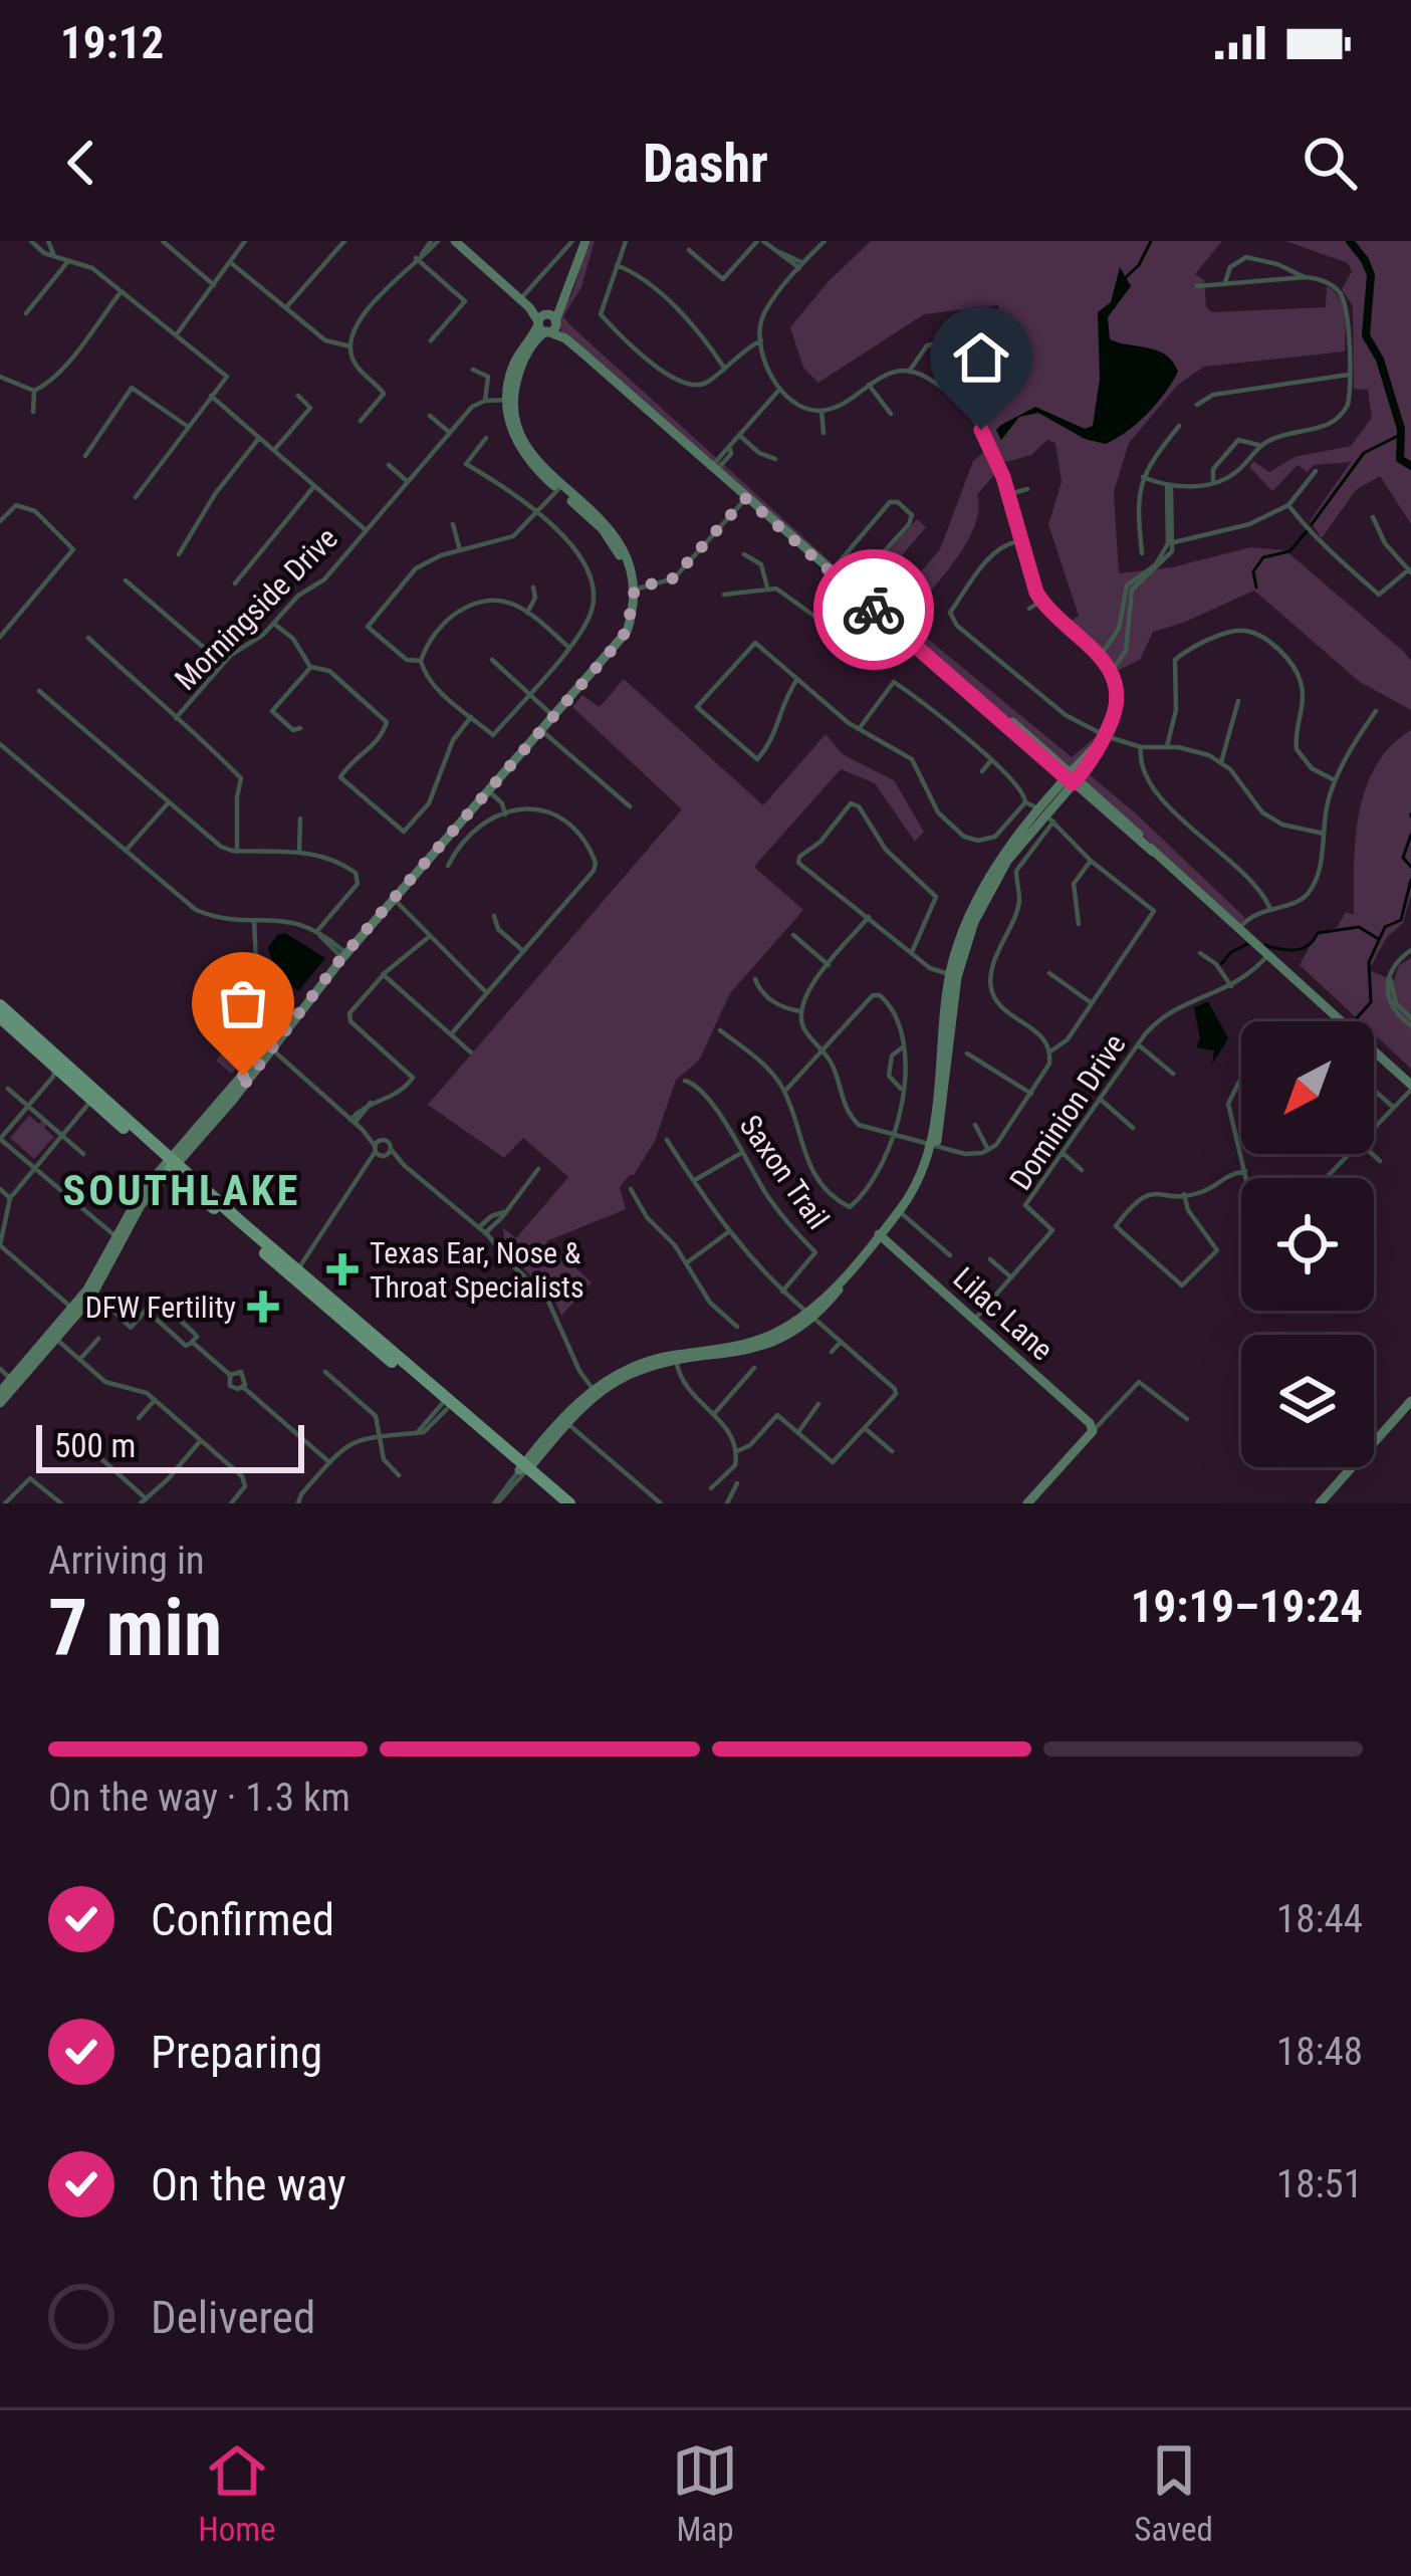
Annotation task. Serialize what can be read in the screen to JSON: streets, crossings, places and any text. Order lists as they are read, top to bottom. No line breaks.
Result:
{"streets":{"main road":["Lilac Lane"],"street":["Morningside Drive","Dominion Drive","Saxon Trail"]},"crossings":[["Dominion Drive","Lilac Lane"]],"districts":["SOUTHLAKE"],"places":{"health":["Texas Ear, Nose & Throat Specialists","DFW Fertility"]},"scale_bar":"500 m","north":"bottom left","page":{"status":"19:12","header":"Dashr","scale":"500 m","heading":["7 min","Arriving in","19:19–19:24"],"bar":"On the way · 1.3 km","list":[["Confirmed","18:44"],["Preparing","18:48"],["On the way","18:51"],"Delivered"],"tabs":["Home","Map","Saved"]}}
